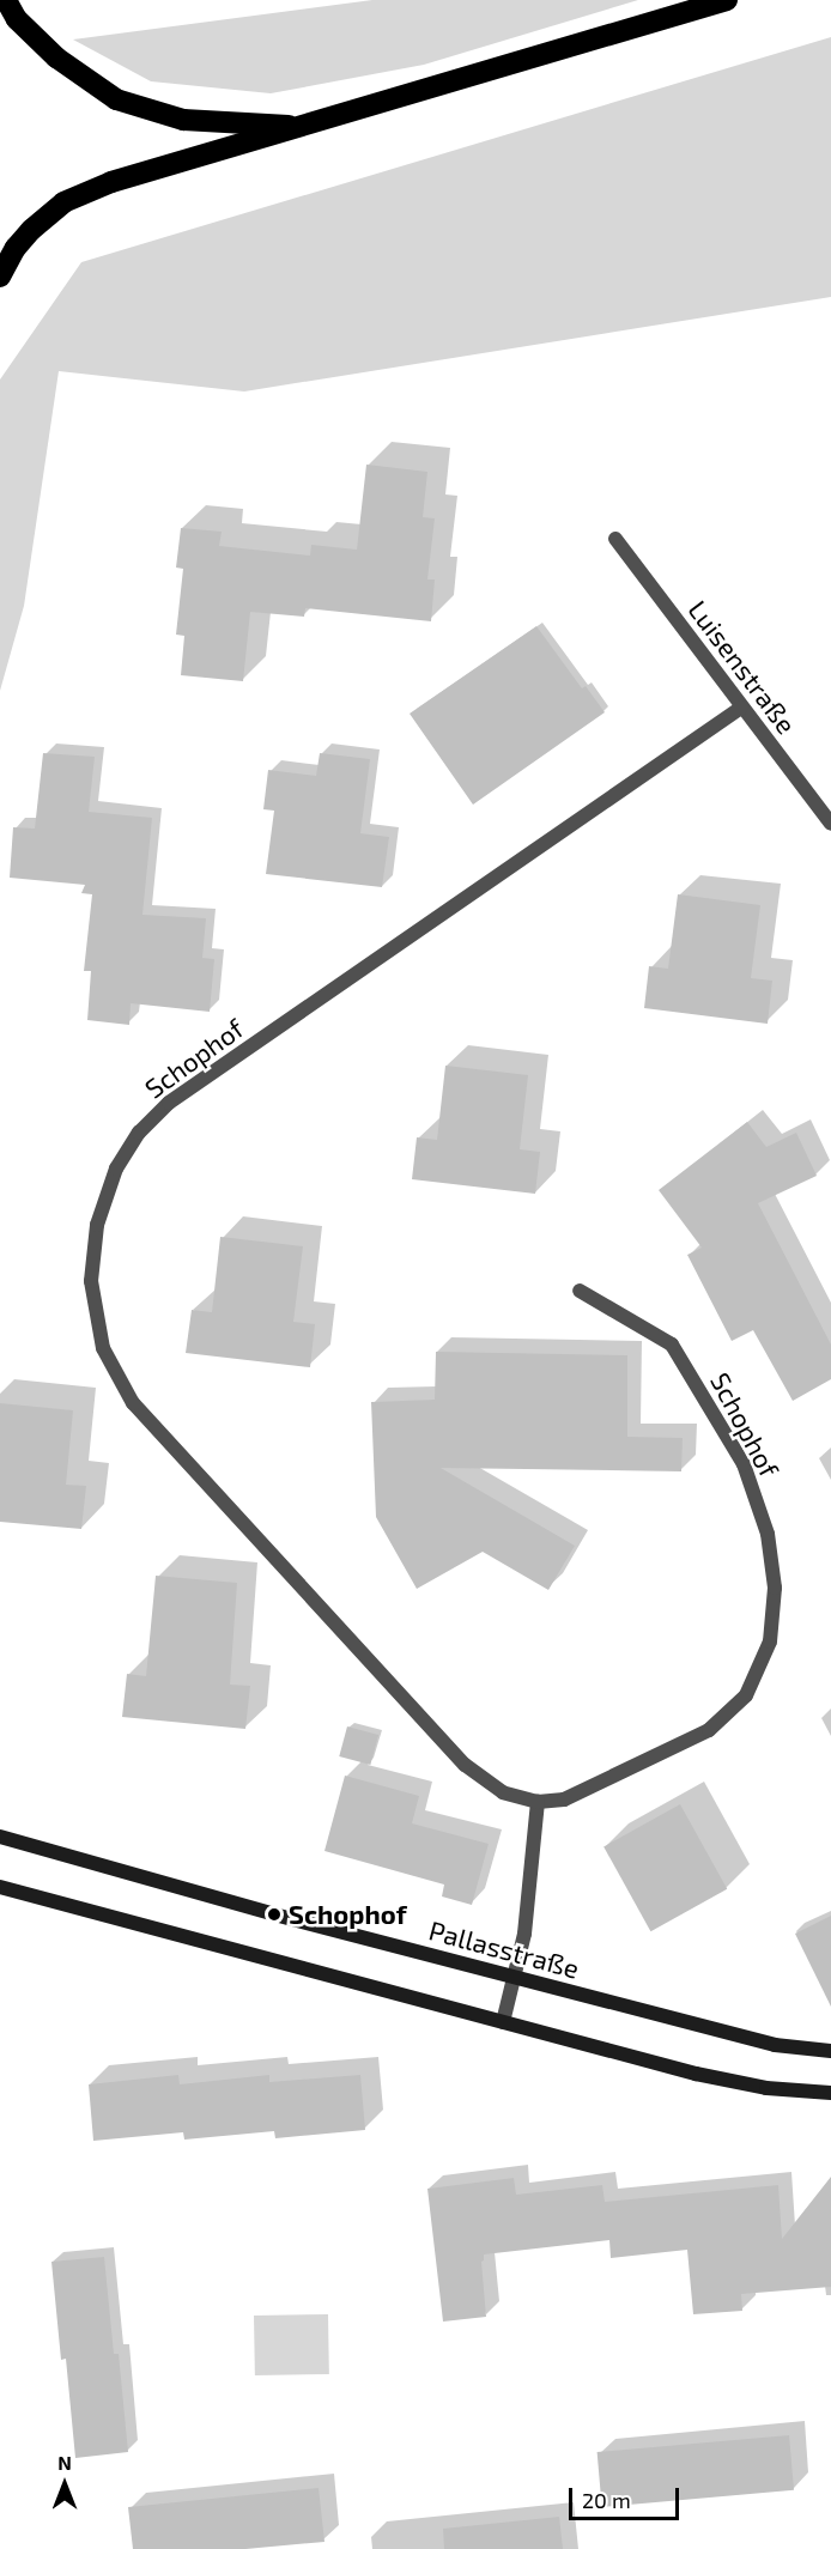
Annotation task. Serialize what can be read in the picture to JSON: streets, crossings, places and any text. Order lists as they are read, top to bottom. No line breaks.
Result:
{"streets":{"main road":["Pallasstraße"],"street":["Luisenstraße","Schophof"]},"crossings":[["Luisenstraße","Schophof"]],"places":["Schophof"],"scale_bar":"20 m","north":"top"}
